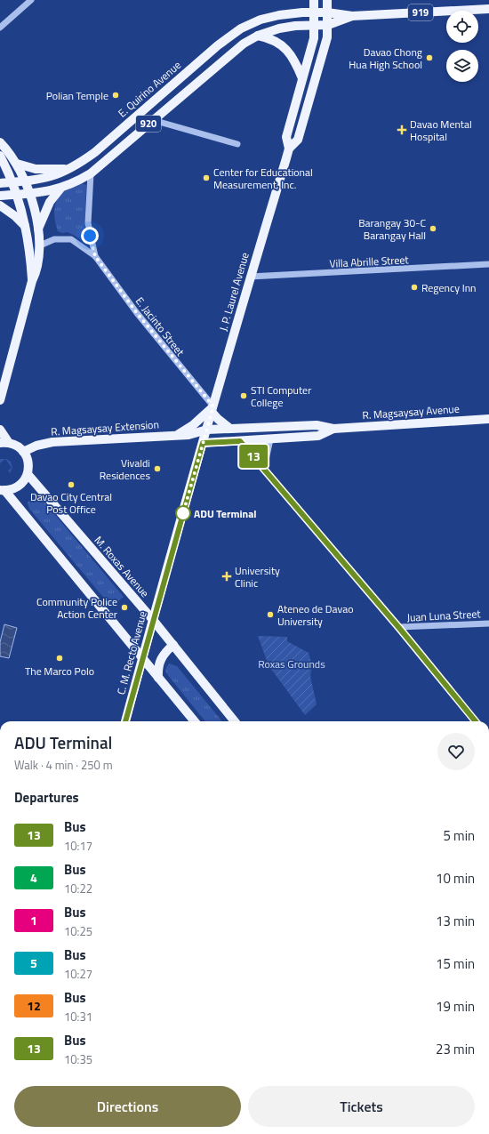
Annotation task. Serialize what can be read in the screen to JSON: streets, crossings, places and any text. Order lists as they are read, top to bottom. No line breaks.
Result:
{"streets":{"main road":["919","E. Quirino Avenue","920","J. P. Laurel Avenue","R. Magsaysay Avenue","R. Magsaysay Extension","M. Roxas Avenue","C. M. Recto Avenue"],"street":["Villa Abrille Street","E. Jacinto Street","Juan Luna Street"]},"crossings":[["919","E. Quirino Avenue"],["919","920"],["919","J. P. Laurel Avenue"],["E. Quirino Avenue","J. P. Laurel Avenue"],["920","J. P. Laurel Avenue"],["920","E. Jacinto Street"],["Villa Abrille Street","J. P. Laurel Avenue"],["J. P. Laurel Avenue","E. Jacinto Street"],["J. P. Laurel Avenue","R. Magsaysay Avenue"],["J. P. Laurel Avenue","R. Magsaysay Extension"],["J. P. Laurel Avenue","C. M. Recto Avenue"],["R. Magsaysay Avenue","R. Magsaysay Extension"],["R. Magsaysay Avenue","C. M. Recto Avenue"],["M. Roxas Avenue","C. M. Recto Avenue"]],"parks":["Roxas Grounds"],"places":{"other":["Davao Chong Hua High School","Polian Temple","Center for Educational Measurement, Inc.","Barangay 30-C Barangay Hall","Regency Inn","STI Computer College","Vivaldi Residences","Davao City Central Post Office","ADU Terminal","Community Police Action Center","Ateneo de Davao University","The Marco Polo"],"health":["Davao Mental Hospital","University Clinic"]},"lines":["bus line 13"],"page":{"on_map":"13","heading":[["ADU Terminal","Walk · 4 min · 250 m"],"Departures"],"list":[{"mark":"13","name":"Bus","note":"10:17","value":"5 min"},{"mark":"4","name":"Bus","note":"10:22","value":"10 min"},{"mark":"1","name":"Bus","note":"10:25","value":"13 min"},{"mark":"5","name":"Bus","note":"10:27","value":"15 min"},{"mark":"12","name":"Bus","note":"10:31","value":"19 min"},{"mark":"13","name":"Bus","note":"10:35","value":"23 min"}],"buttons":["Directions","Tickets"]}}
